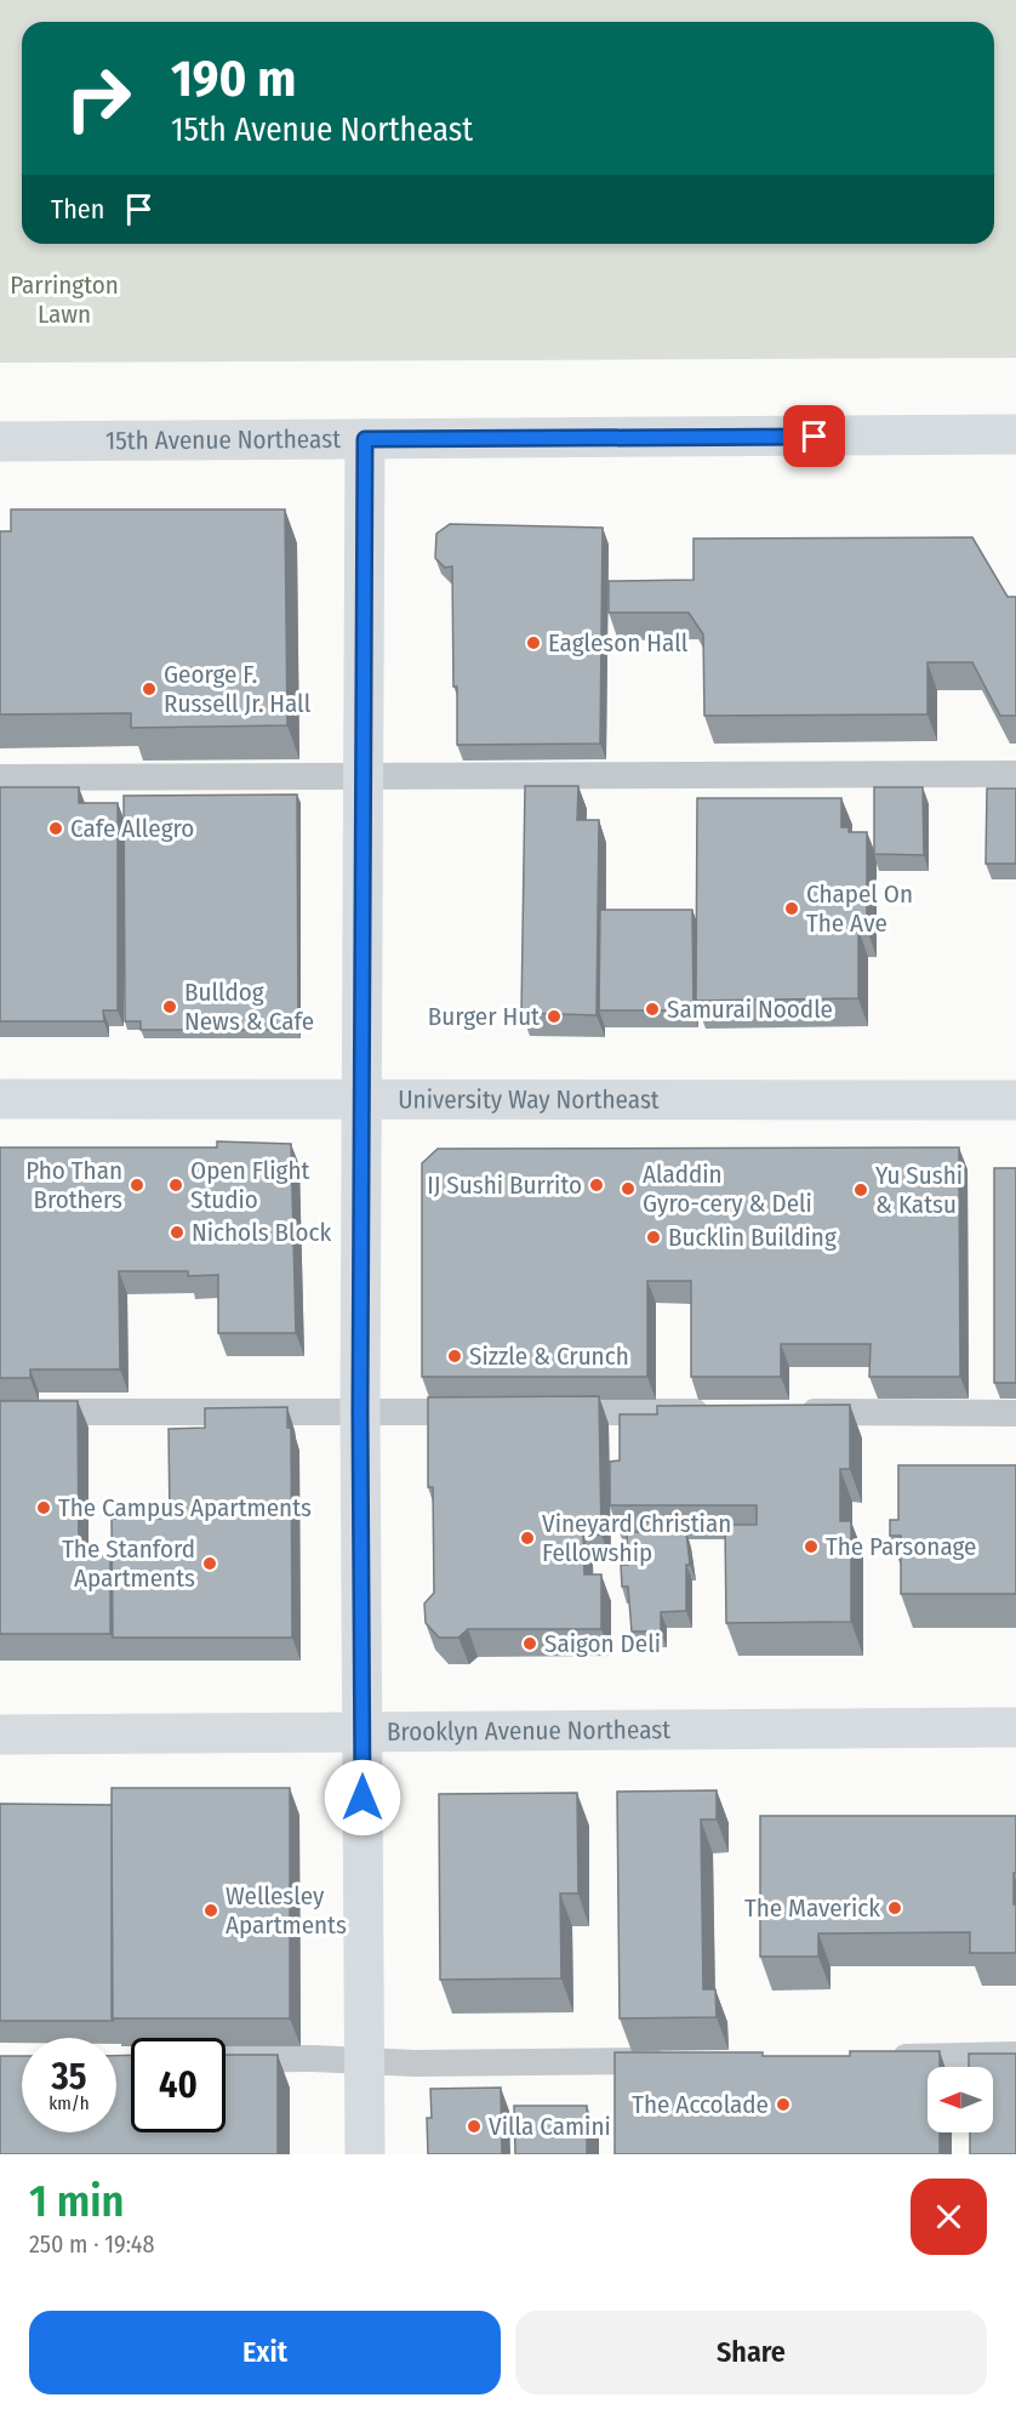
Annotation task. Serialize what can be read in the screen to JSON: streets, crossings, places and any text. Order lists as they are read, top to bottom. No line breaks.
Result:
{"streets":{"street":["15th Avenue Northeast","University Way Northeast","Brooklyn Avenue Northeast"]},"parks":["Parrington Lawn"],"places":["Eagleson Hall","George F. Russell Jr. Hall","Cafe Allegro","Chapel On The Ave","Bulldog News & Cafe","Samurai Noodle","Burger Hut","Pho Than Brothers","Open Flight Studio","IJ Sushi Burrito","Aladdin Gyro-cery & Deli","Yu Sushi & Katsu","Nichols Block","Bucklin Building","Sizzle & Crunch","The Campus Apartments","Vineyard Christian Fellowship","The Parsonage","The Stanford Apartments","Saigon Deli","The Maverick","Wellesley Apartments","The Accolade","Villa Camini"],"north":"left","page":{"turn":["190 m","15th Avenue Northeast"],"then":"Then","speed":"35 km/h","limit":"40","heading":["1 min","250 m · 19:48"],"buttons":["Exit","Share"]}}
